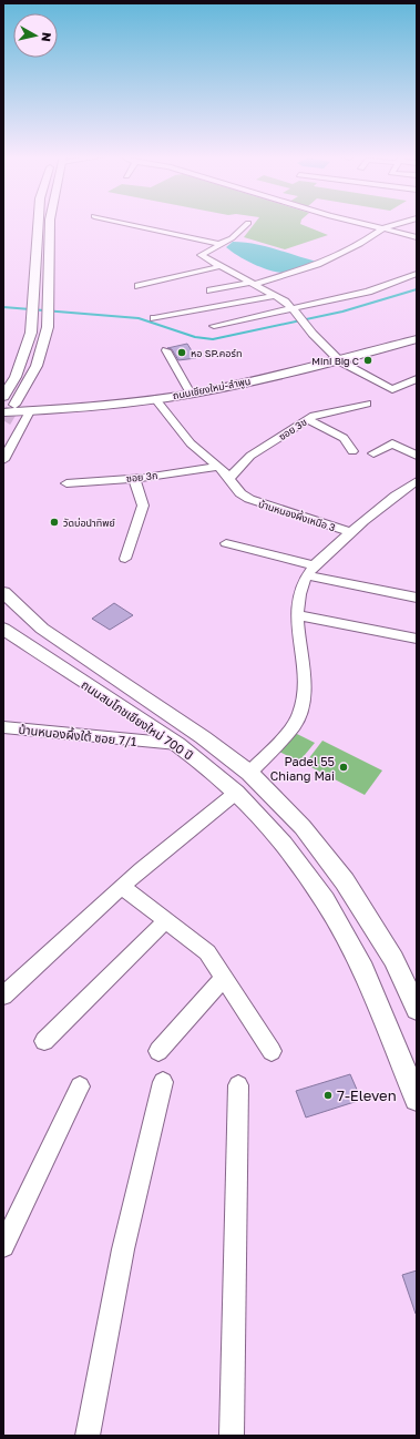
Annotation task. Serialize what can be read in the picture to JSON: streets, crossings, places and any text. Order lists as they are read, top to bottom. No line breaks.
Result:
{"streets":{"main road":["ถนนเชียงใหม่-ลำพูน","ถนนสมโภชเชียงใหม่ 700 ปี"],"street":["ซอย 3ข","ซอย 3ก","บ้านหนองผึ้งเหนือ 3","บ้านหนองผึ้งใต้ ซอย 7/1"]},"crossings":[["ถนนเชียงใหม่-ลำพูน","บ้านหนองผึ้งเหนือ 3"],["ซอย 3ข","บ้านหนองผึ้งเหนือ 3"],["ซอย 3ก","บ้านหนองผึ้งเหนือ 3"],["ถนนสมโภชเชียงใหม่ 700 ปี","บ้านหนองผึ้งใต้ ซอย 7/1"]],"places":["หอ SP.คอร์ท","Mini Big C","วัดบ่อนำทิพย์","Padel 55 Chiang Mai","7-Eleven"],"north":"right"}
